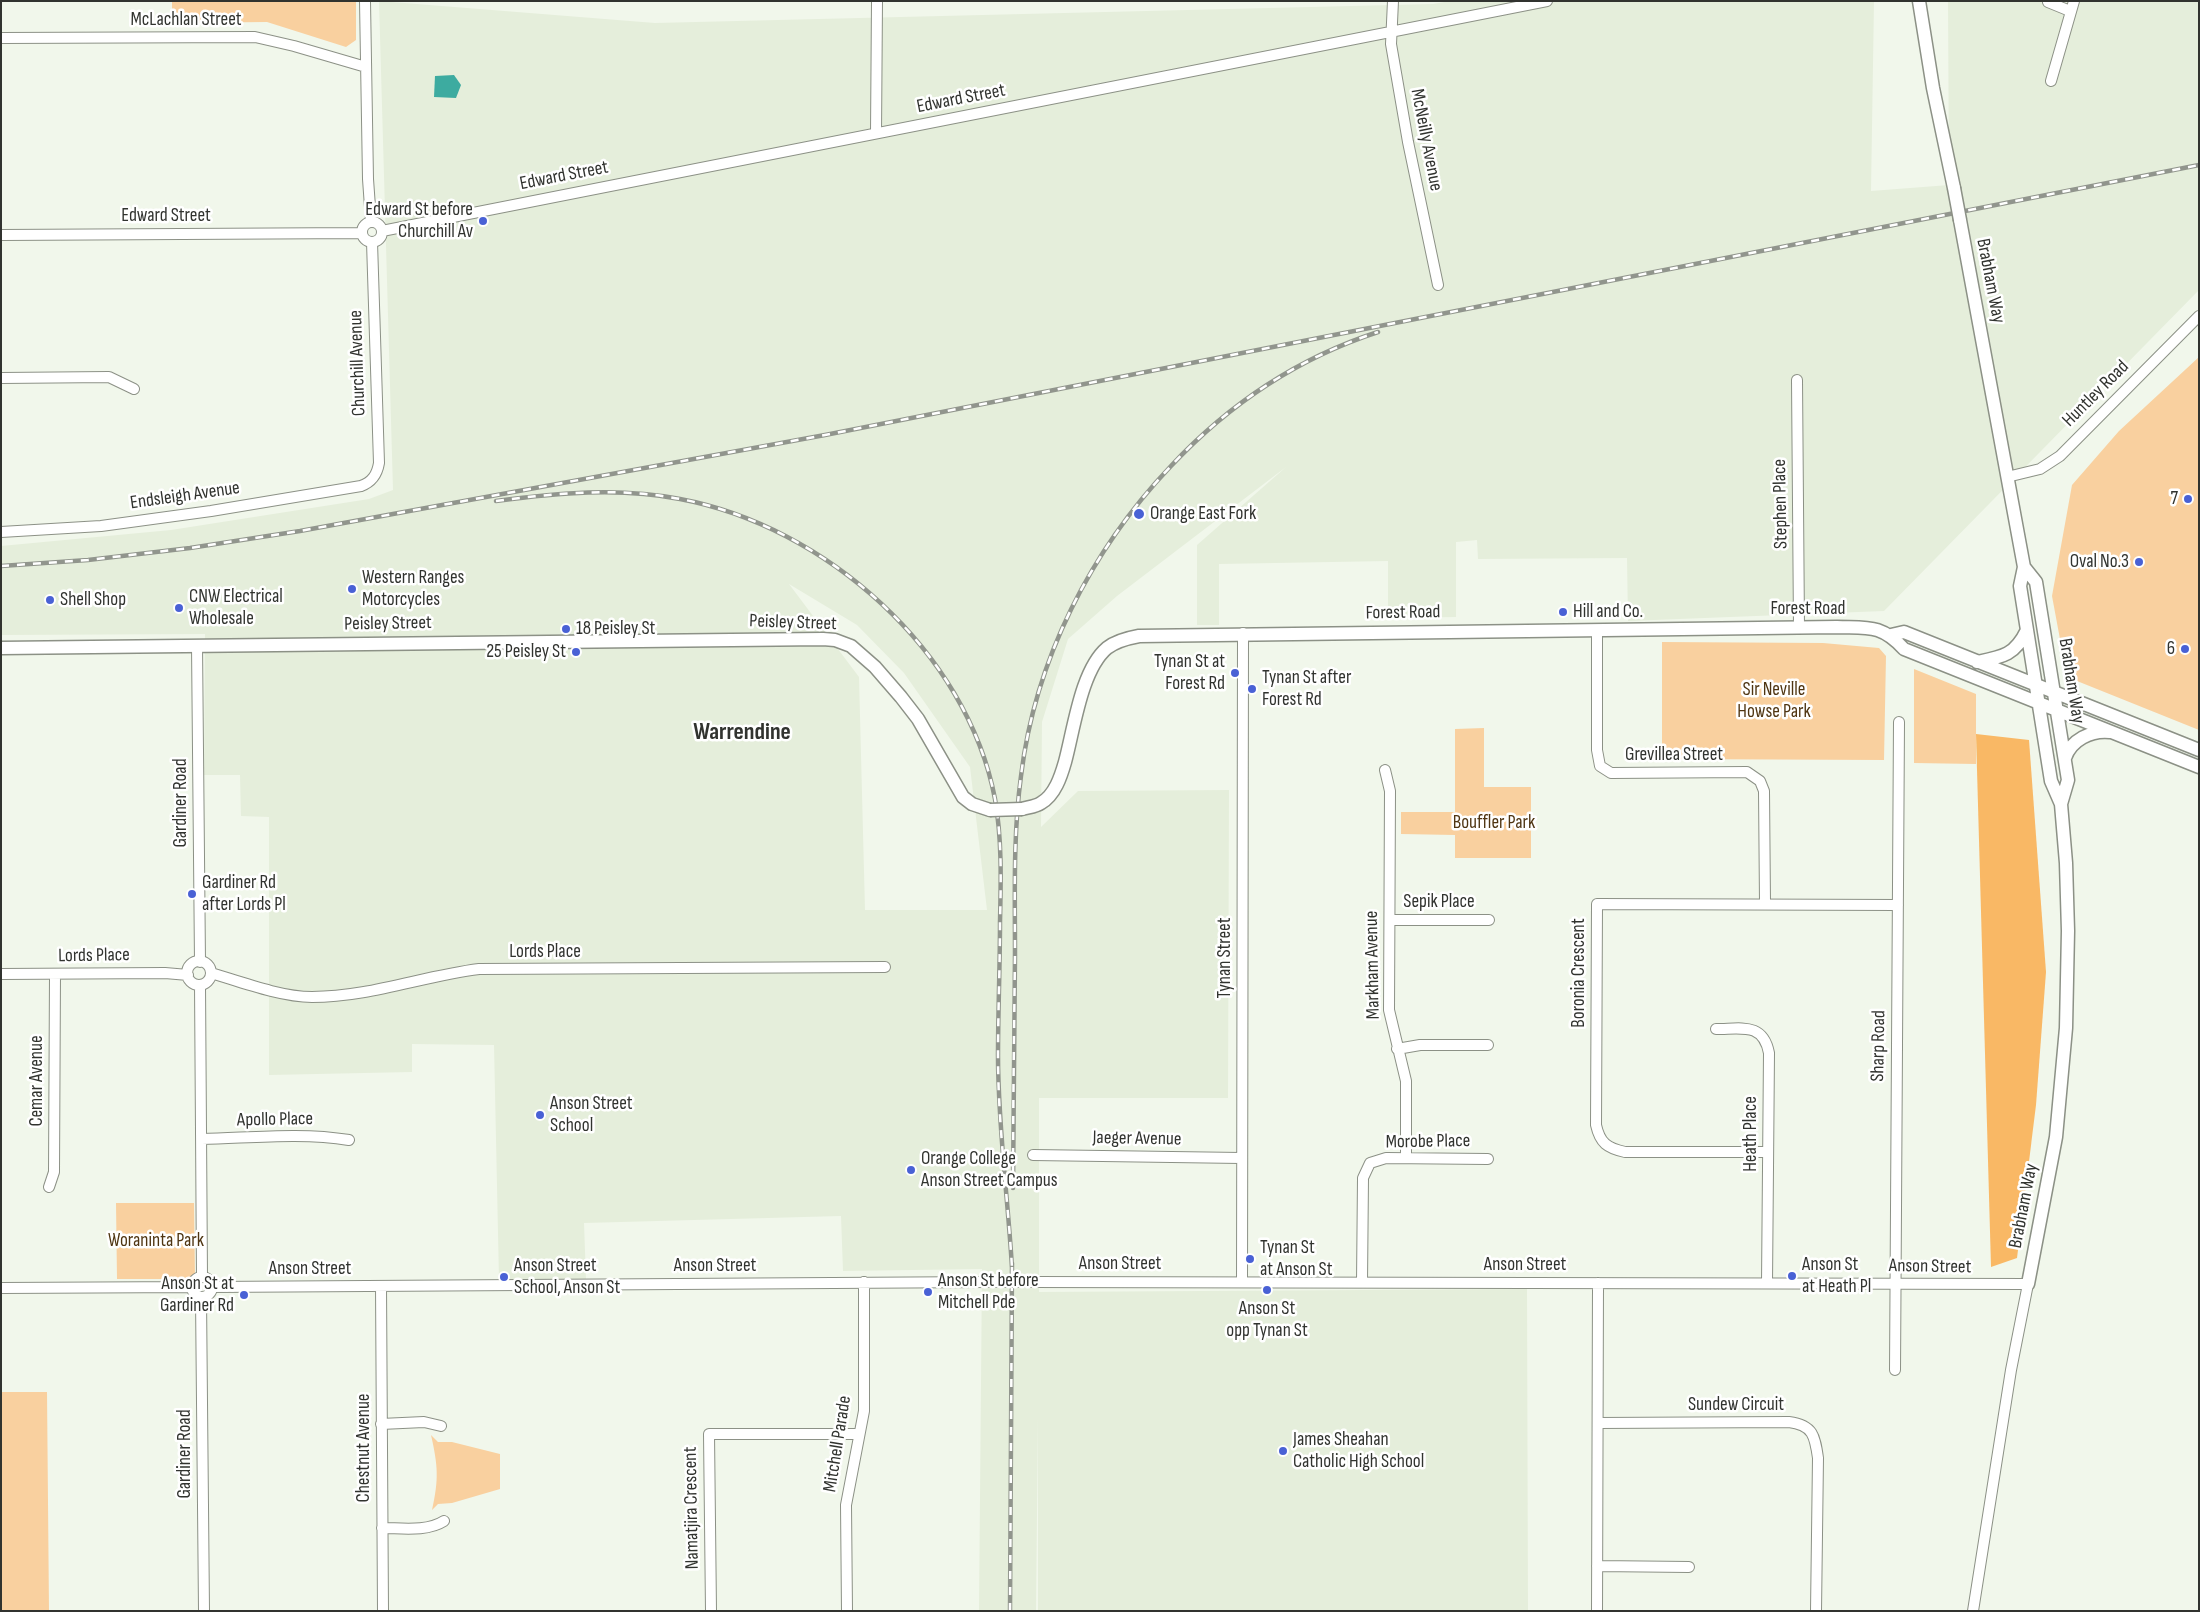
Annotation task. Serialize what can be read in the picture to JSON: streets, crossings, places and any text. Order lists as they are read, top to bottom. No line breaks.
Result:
{"streets":{"main road":["Brabham Way","Forest Road","Peisley Street"],"street":["McLachlan Street","Edward Street","McNeilly Avenue","Churchill Avenue","Huntley Road","Endsleigh Avenue","Stephen Place","Grevillea Street","Gardiner Road","Sepik Place","Lords Place","Tynan Street","Markham Avenue","Boronia Crescent","Sharp Road","Cemar Avenue","Apollo Place","Heath Place","Jaeger Avenue","Morobe Place","Anson Street","Sundew Circuit","Mitchell Parade","Chestnut Avenue","Namatjira Crescent"]},"crossings":[["Edward Street","McNeilly Avenue"],["Edward Street","Churchill Avenue"],["Brabham Way","Huntley Road"],["Brabham Way","Forest Road"],["Brabham Way","Anson Street"],["Churchill Avenue","Endsleigh Avenue"],["Stephen Place","Forest Road"],["Forest Road","Peisley Street"],["Forest Road","Grevillea Street"],["Forest Road","Tynan Street"],["Peisley Street","Gardiner Road"],["Grevillea Street","Boronia Crescent"],["Gardiner Road","Lords Place"],["Gardiner Road","Anson Street"],["Sepik Place","Markham Avenue"],["Lords Place","Cemar Avenue"],["Tynan Street","Jaeger Avenue"],["Tynan Street","Anson Street"],["Markham Avenue","Morobe Place"],["Boronia Crescent","Sharp Road"],["Boronia Crescent","Heath Place"],["Sharp Road","Anson Street"],["Heath Place","Anson Street"],["Morobe Place","Anson Street"],["Anson Street","Mitchell Parade"],["Anson Street","Chestnut Avenue"],["Mitchell Parade","Namatjira Crescent"]],"districts":["Warrendine"],"parks":["Sir Neville Howse Park","Bouffler Park","Woraninta Park"],"places":["Edward St before Churchill Av","7","Orange East Fork","Oval No.3","Western Ranges Motorcycles","Shell Shop","CNW Electrical Wholesale","Hill and Co.","18 Peisley St","6","25 Peisley St","Tynan St at Forest Rd","Tynan St after Forest Rd","Gardiner Rd after Lords Pl","Anson Street School","Orange College Anson Street Campus","Tynan St at Anson St","Anson St at Heath Pl","Anson Street School, Anson St","Anson St opp Tynan St","Anson St before Mitchell Pde","Anson St at Gardiner Rd","James Sheahan Catholic High School"]}
